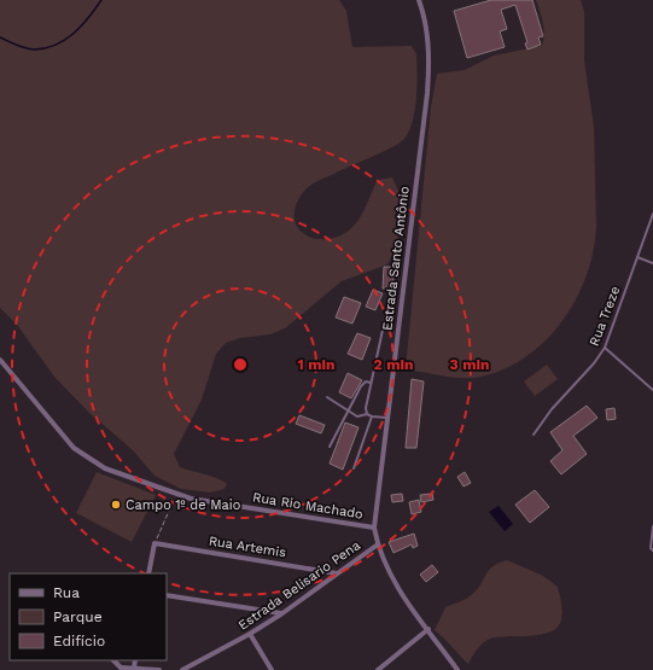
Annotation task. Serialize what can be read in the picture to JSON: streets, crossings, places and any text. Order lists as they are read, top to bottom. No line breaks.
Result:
{"streets":{"street":["Estrada Santo Antônio","Rua Rio Machado","Rua Artemis","Estrada Belisario Pena"],"lane":["Rua Treze"]},"crossings":[["Estrada Santo Antônio","Rua Rio Machado"],["Estrada Santo Antônio","Estrada Belisario Pena"],["Rua Artemis","Estrada Belisario Pena"]],"places":["Campo 1º de Maio"],"legend":["Rua","Parque","Edifício"],"rings":["1 min","2 min","3 min"]}
